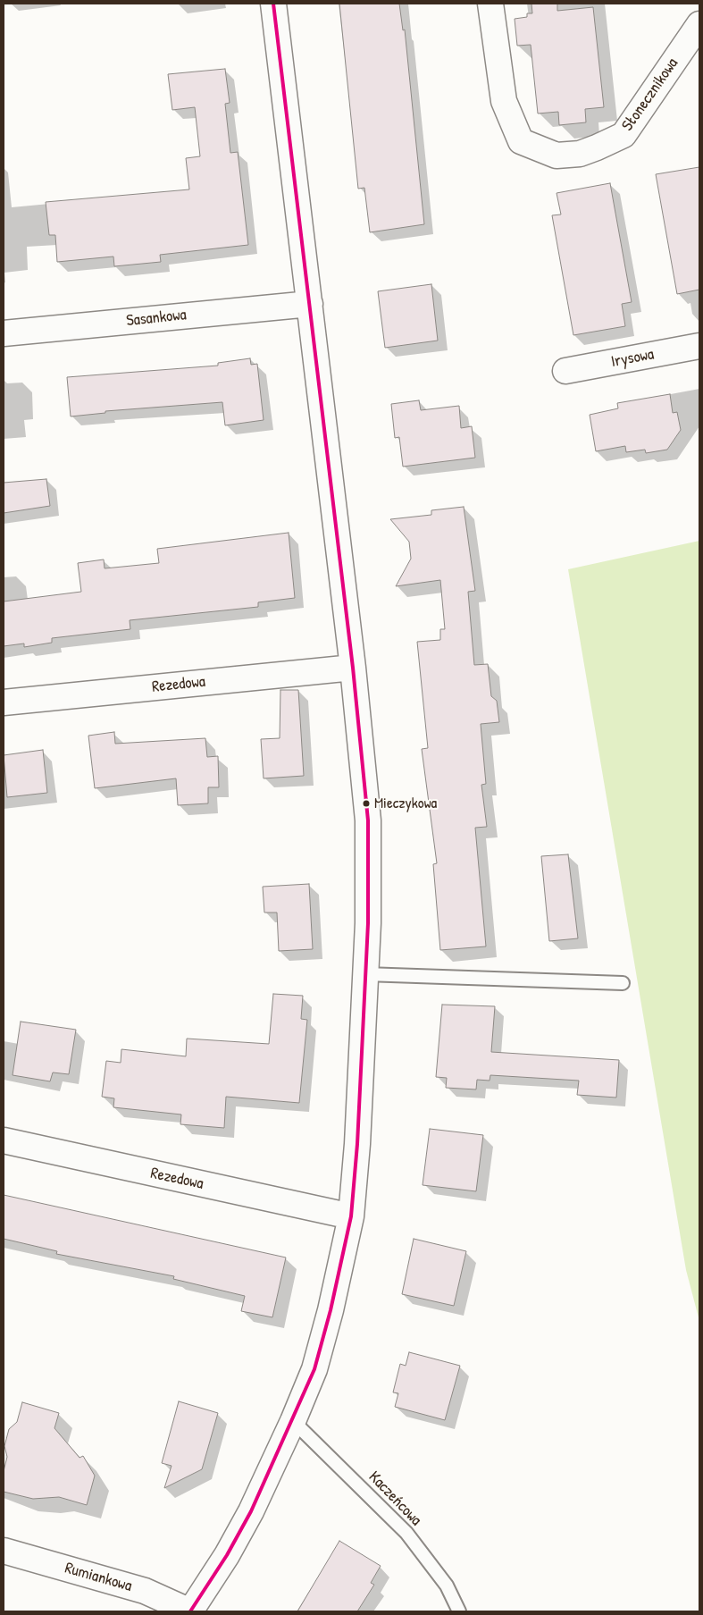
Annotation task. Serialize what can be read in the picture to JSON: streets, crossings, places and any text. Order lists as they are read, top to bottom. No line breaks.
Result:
{"streets":{"street":["Słonecznikowa","Sasankowa","Irysowa","Rezedowa","Rumiankowa"],"lane":["Kaczeńcowa"]},"places":["Mieczykowa"]}
